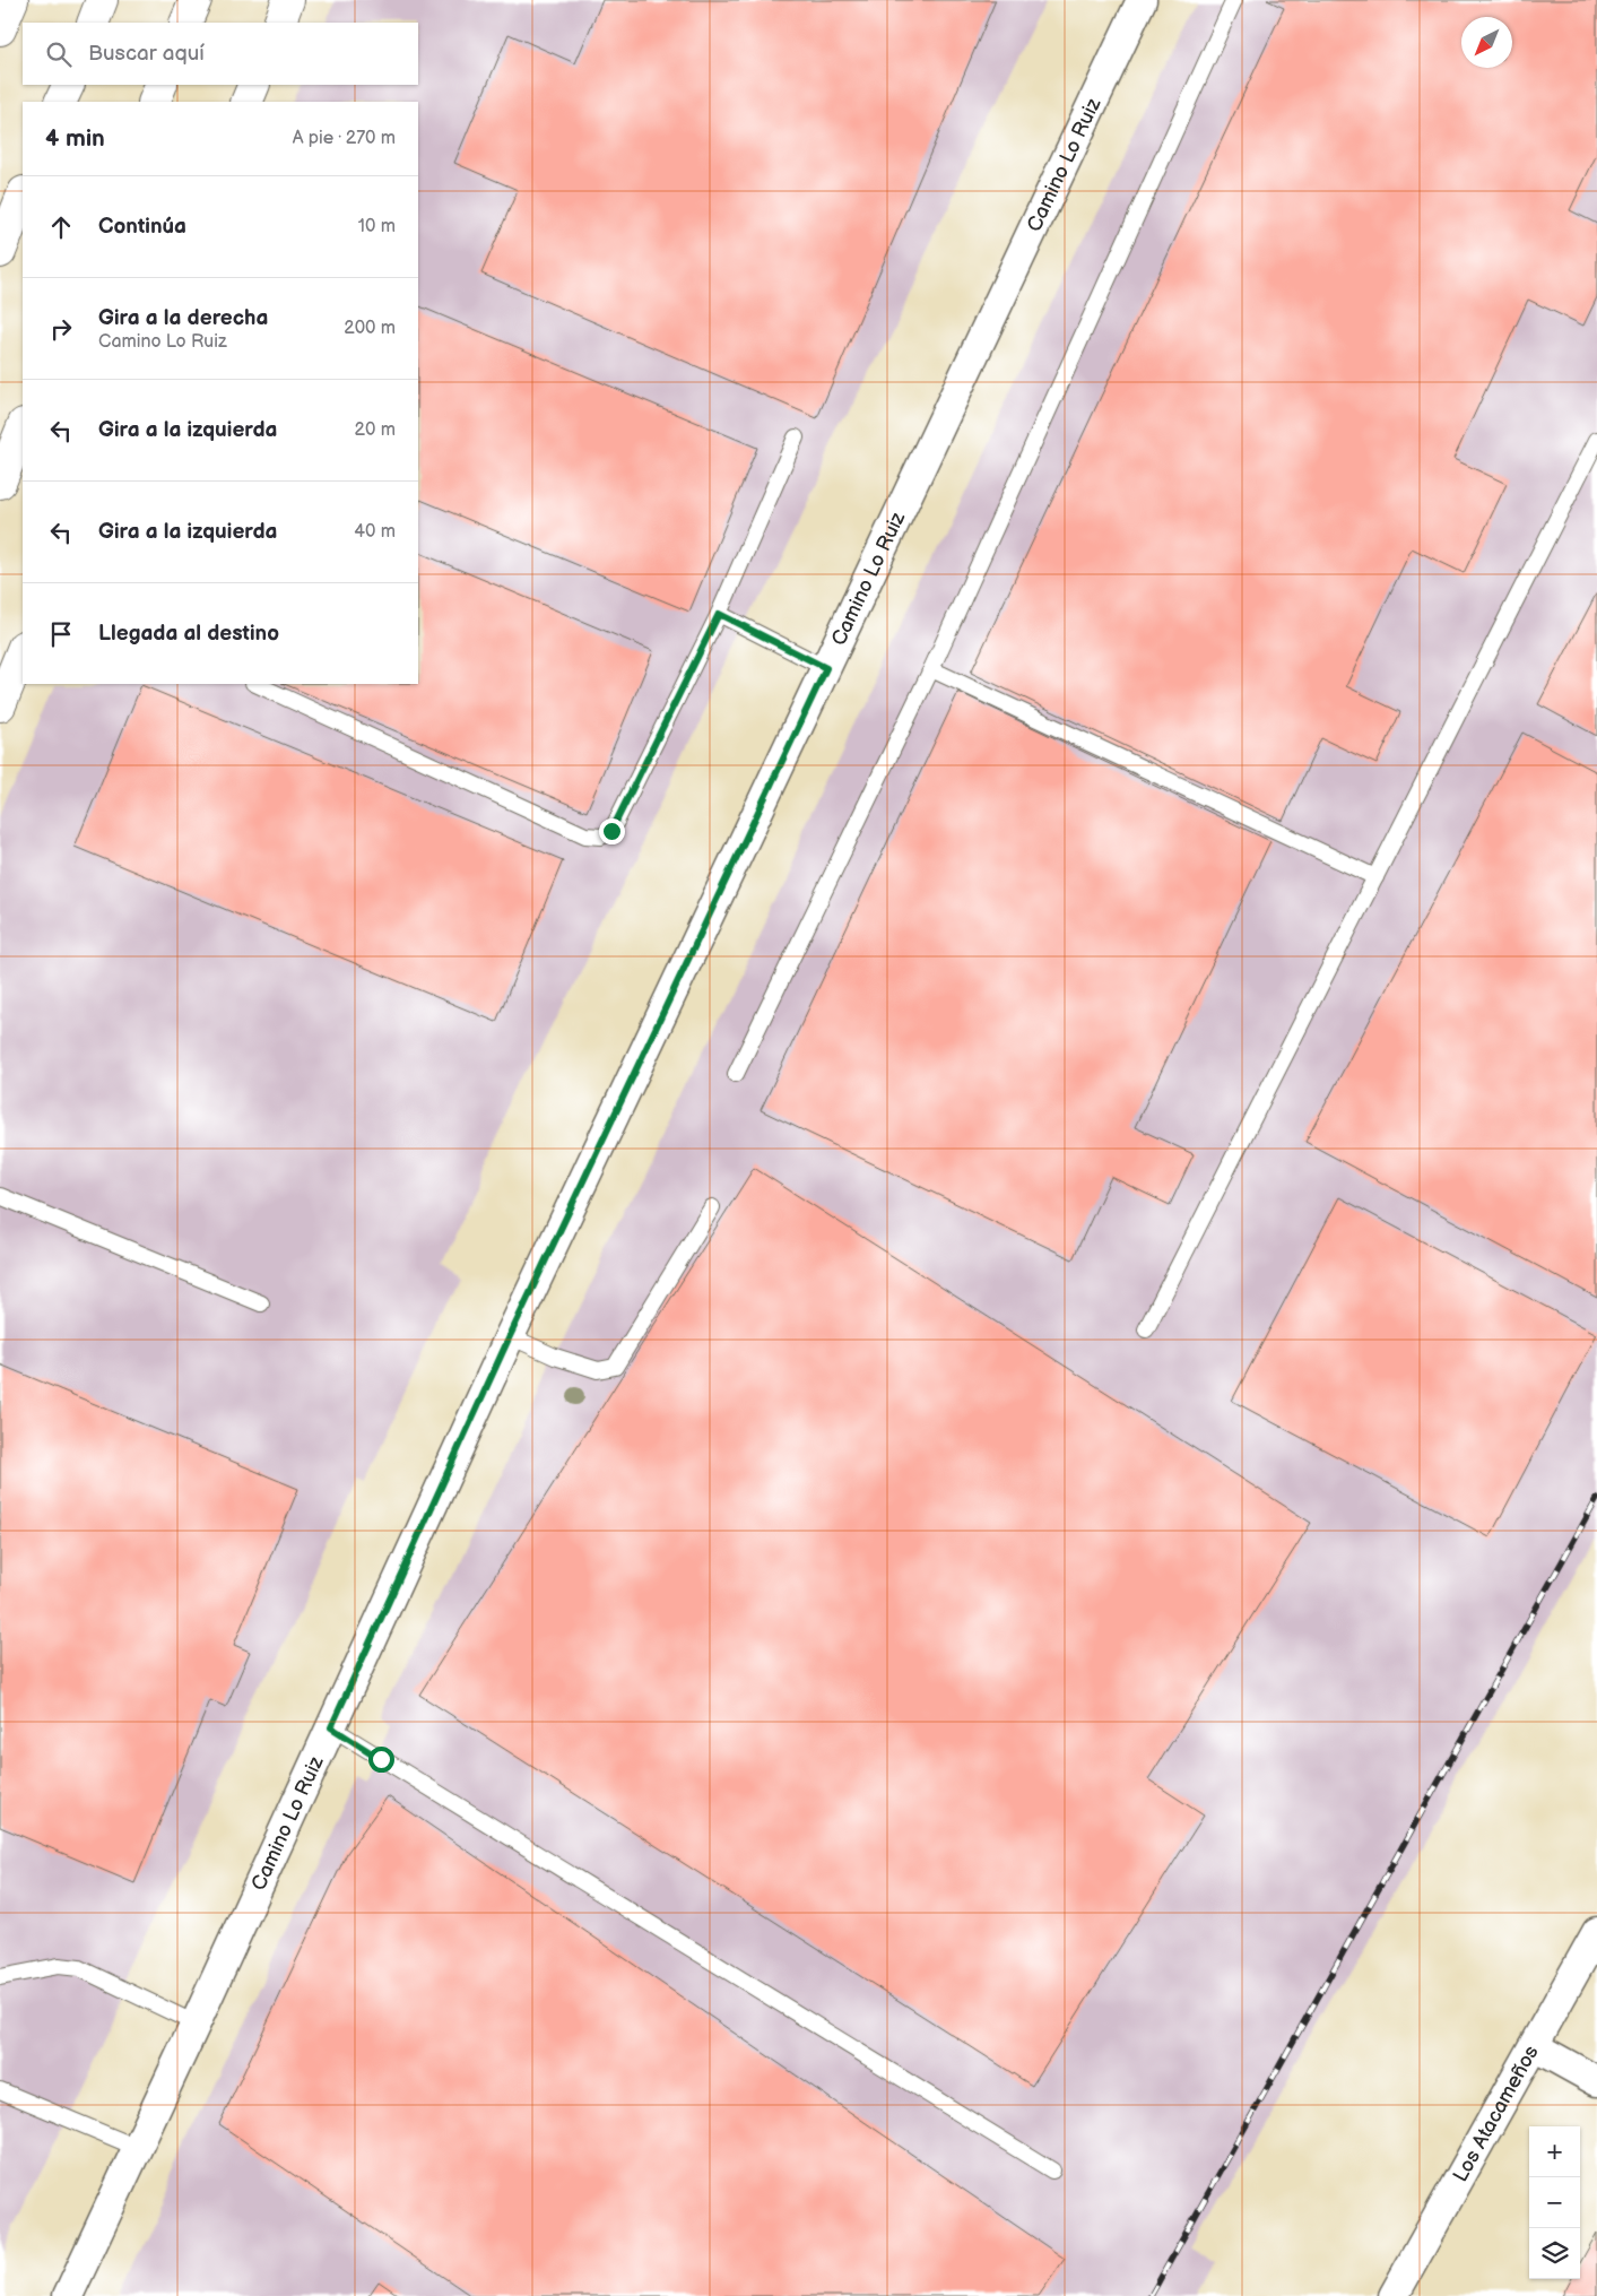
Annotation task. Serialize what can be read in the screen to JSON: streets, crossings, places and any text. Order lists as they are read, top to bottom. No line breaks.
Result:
{"streets":{"street":["Camino Lo Ruiz","Los Atacameños"]},"north":"bottom left","page":{"search":"Buscar aquí","heading":["4 min","A pie · 270 m"],"list":[["Continúa","10 m"],["Gira a la derecha","Camino Lo Ruiz","200 m"],["Gira a la izquierda","20 m"],["Gira a la izquierda","40 m"],"Llegada al destino"],"map_buttons":["+","−"]}}
